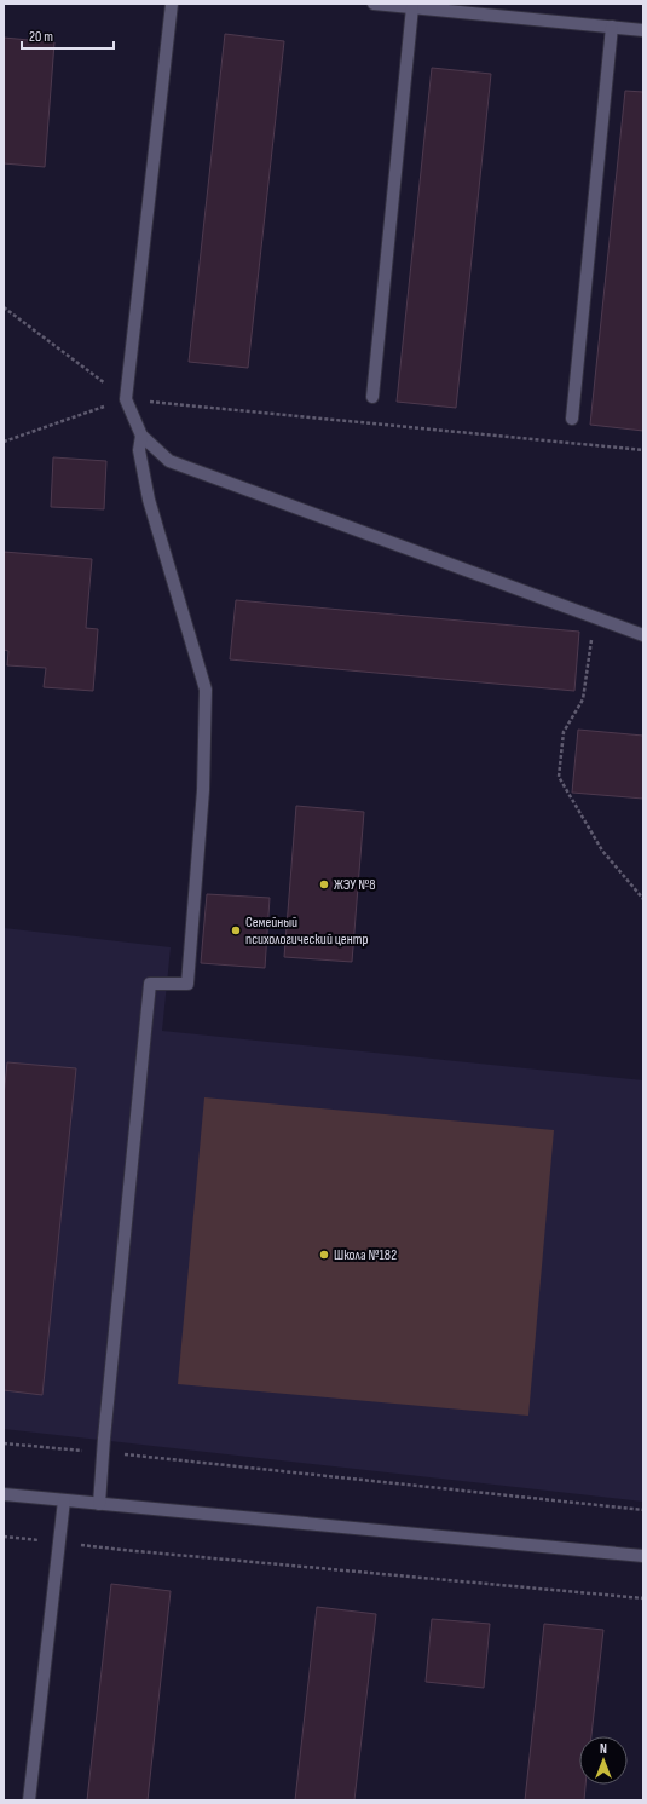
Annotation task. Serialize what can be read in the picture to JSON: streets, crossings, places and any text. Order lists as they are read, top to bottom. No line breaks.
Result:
{"places":["ЖЭУ №8","Семейный психологический центр","Школа №182"],"scale_bar":"20 m","north":"top"}
